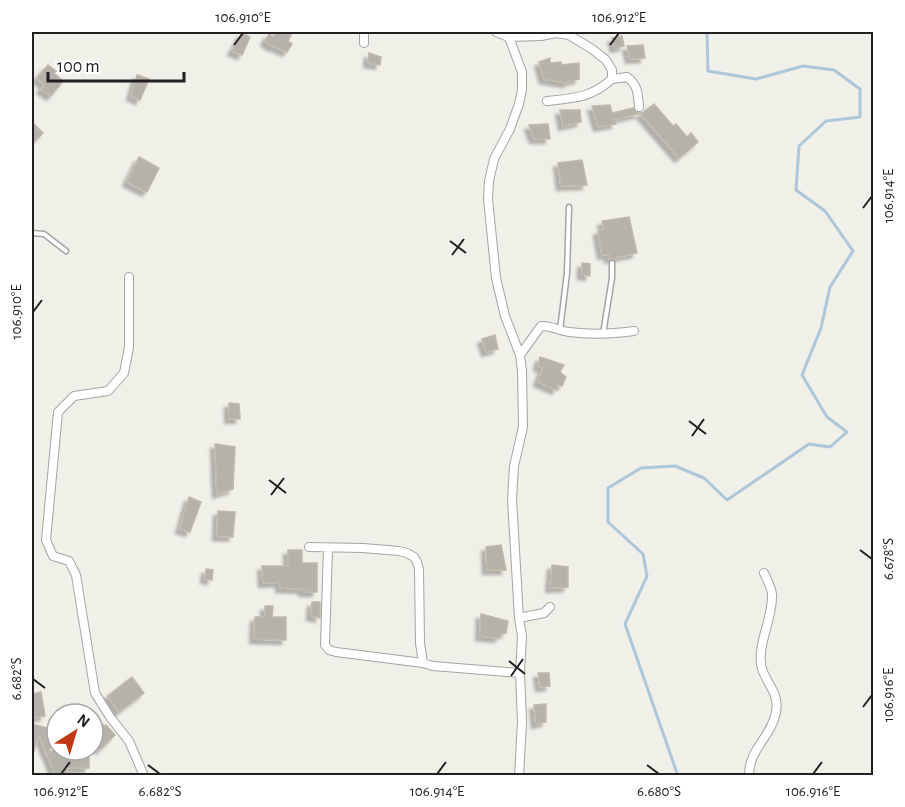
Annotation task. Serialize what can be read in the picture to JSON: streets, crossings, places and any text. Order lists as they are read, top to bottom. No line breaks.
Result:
{"scale_bar":"100 m","north":"top right","coordinates":["106.910°E","106.912°E","106.914°E","6.678°S","6.682°S","106.916°E","6.680°S"]}
